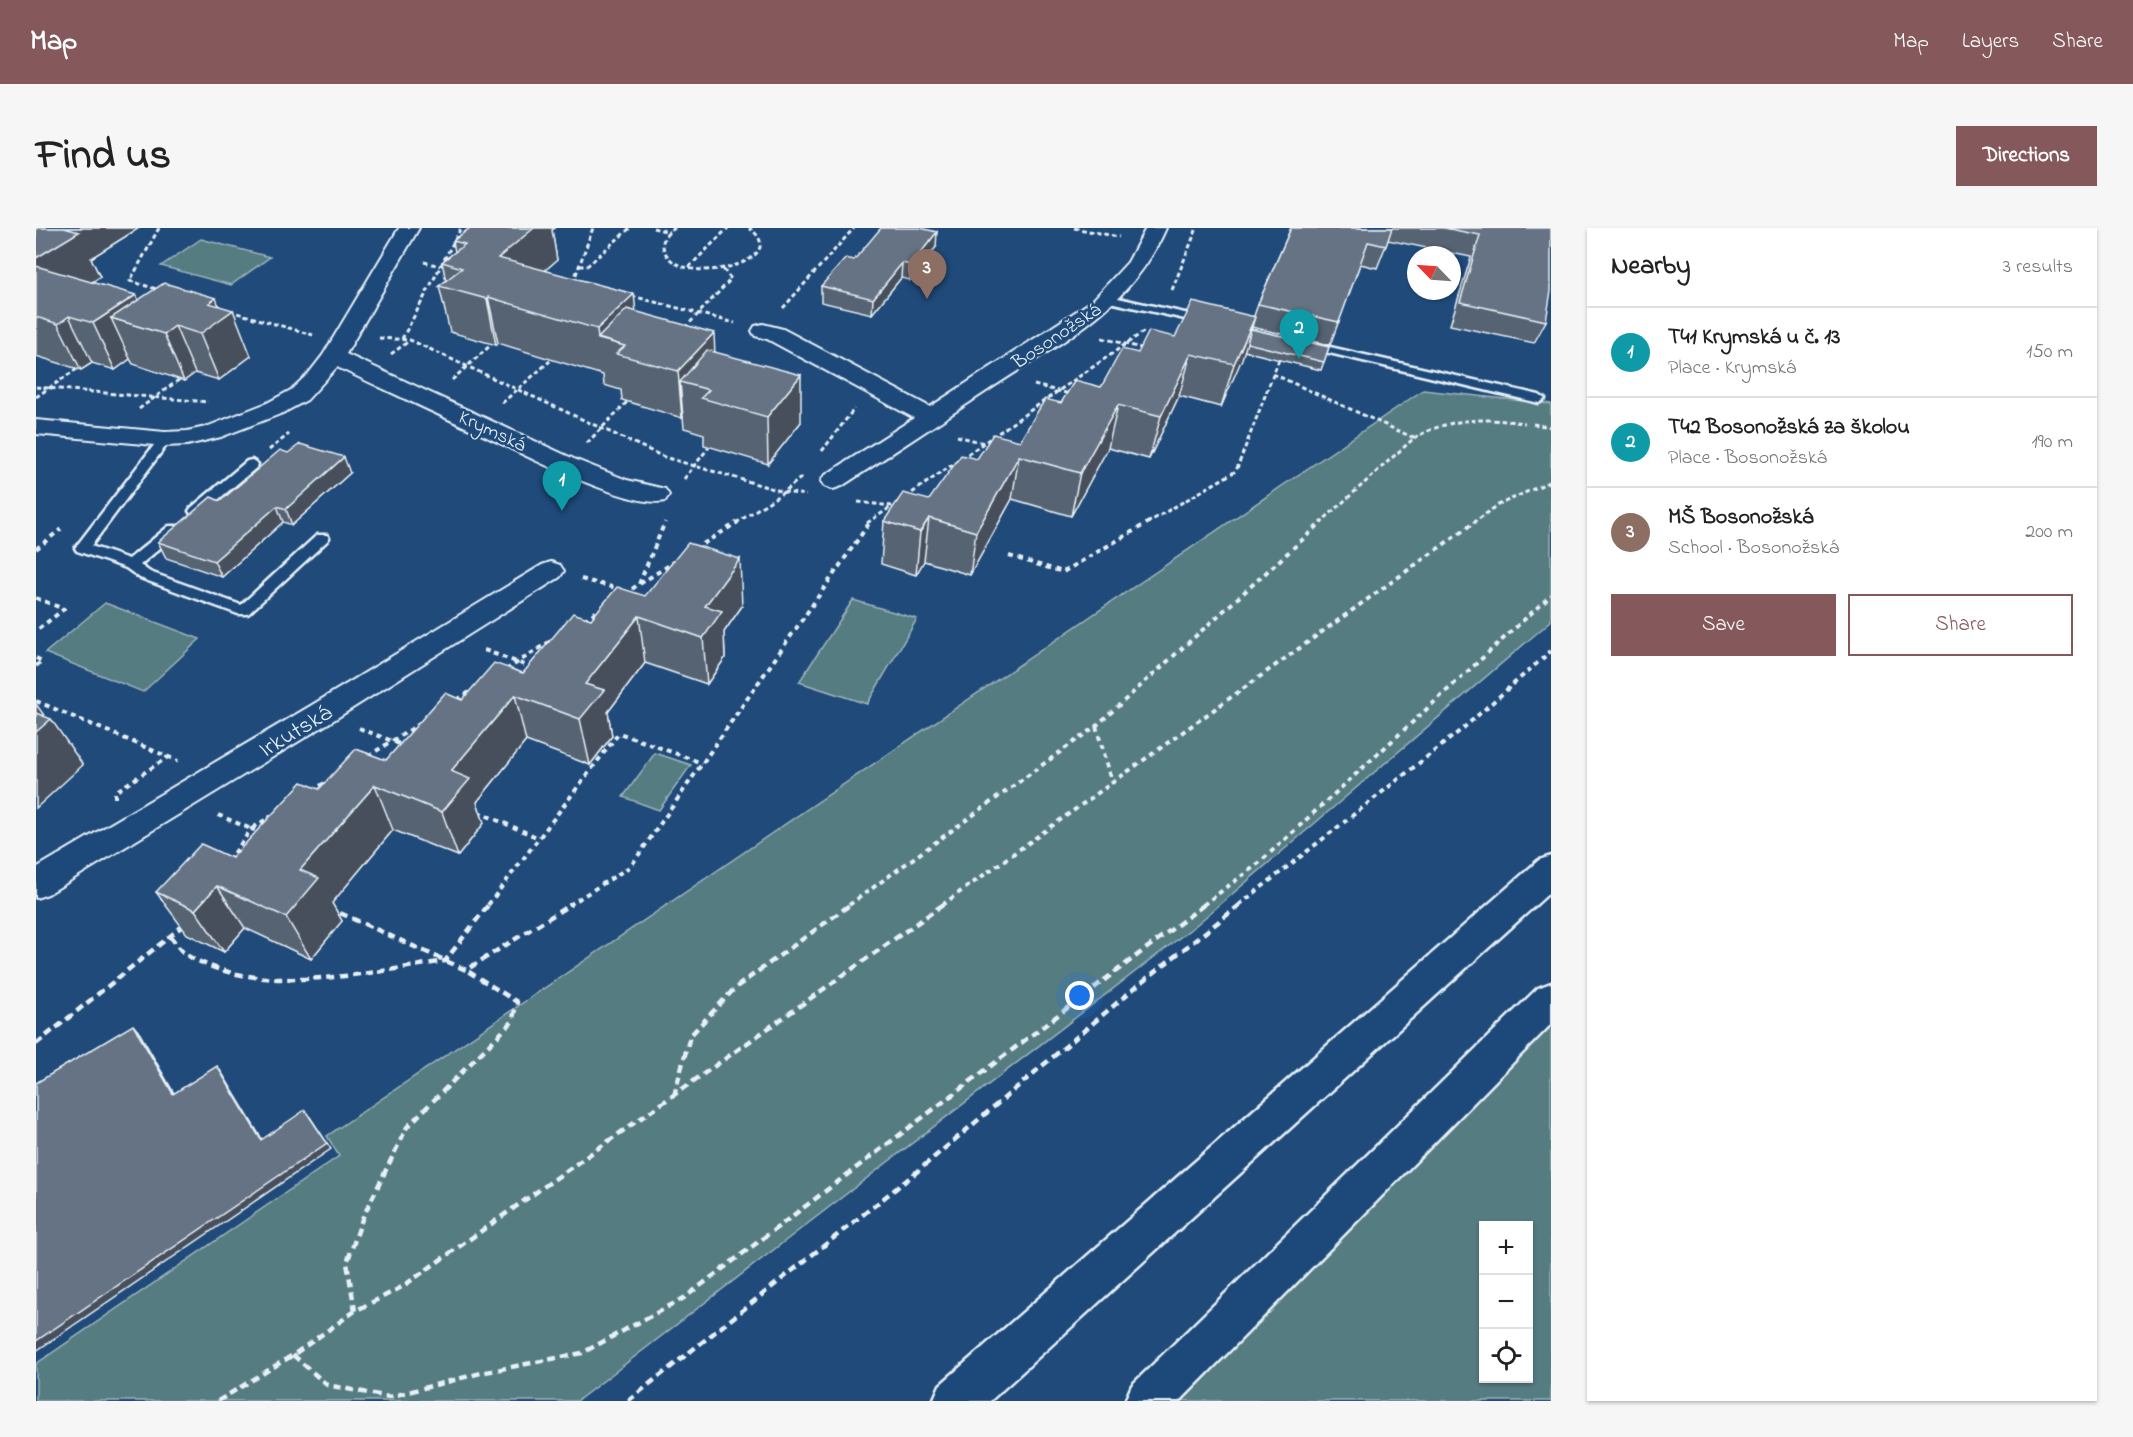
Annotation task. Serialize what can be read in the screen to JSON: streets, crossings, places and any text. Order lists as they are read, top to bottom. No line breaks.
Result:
{"streets":{"street":["Bosonožská","Krymská","Irkutská"]},"north":"top left","page":{"header":"Map","nav":["Map","Layers","Share"],"title":"Find us","buttons":["Directions",["Save","Share"]],"heading":["Nearby","3 results"],"pins":["3","2","1"],"list":[{"mark":"1","name":"T41 Krymská u č. 13","note":"Place · Krymská","value":"150 m"},{"mark":"2","name":"T42 Bosonožská za školou","note":"Place · Bosonožská","value":"190 m"},{"mark":"3","name":"MŠ Bosonožská","note":"School · Bosonožská","value":"200 m"}],"map_buttons":["+","−"]}}
